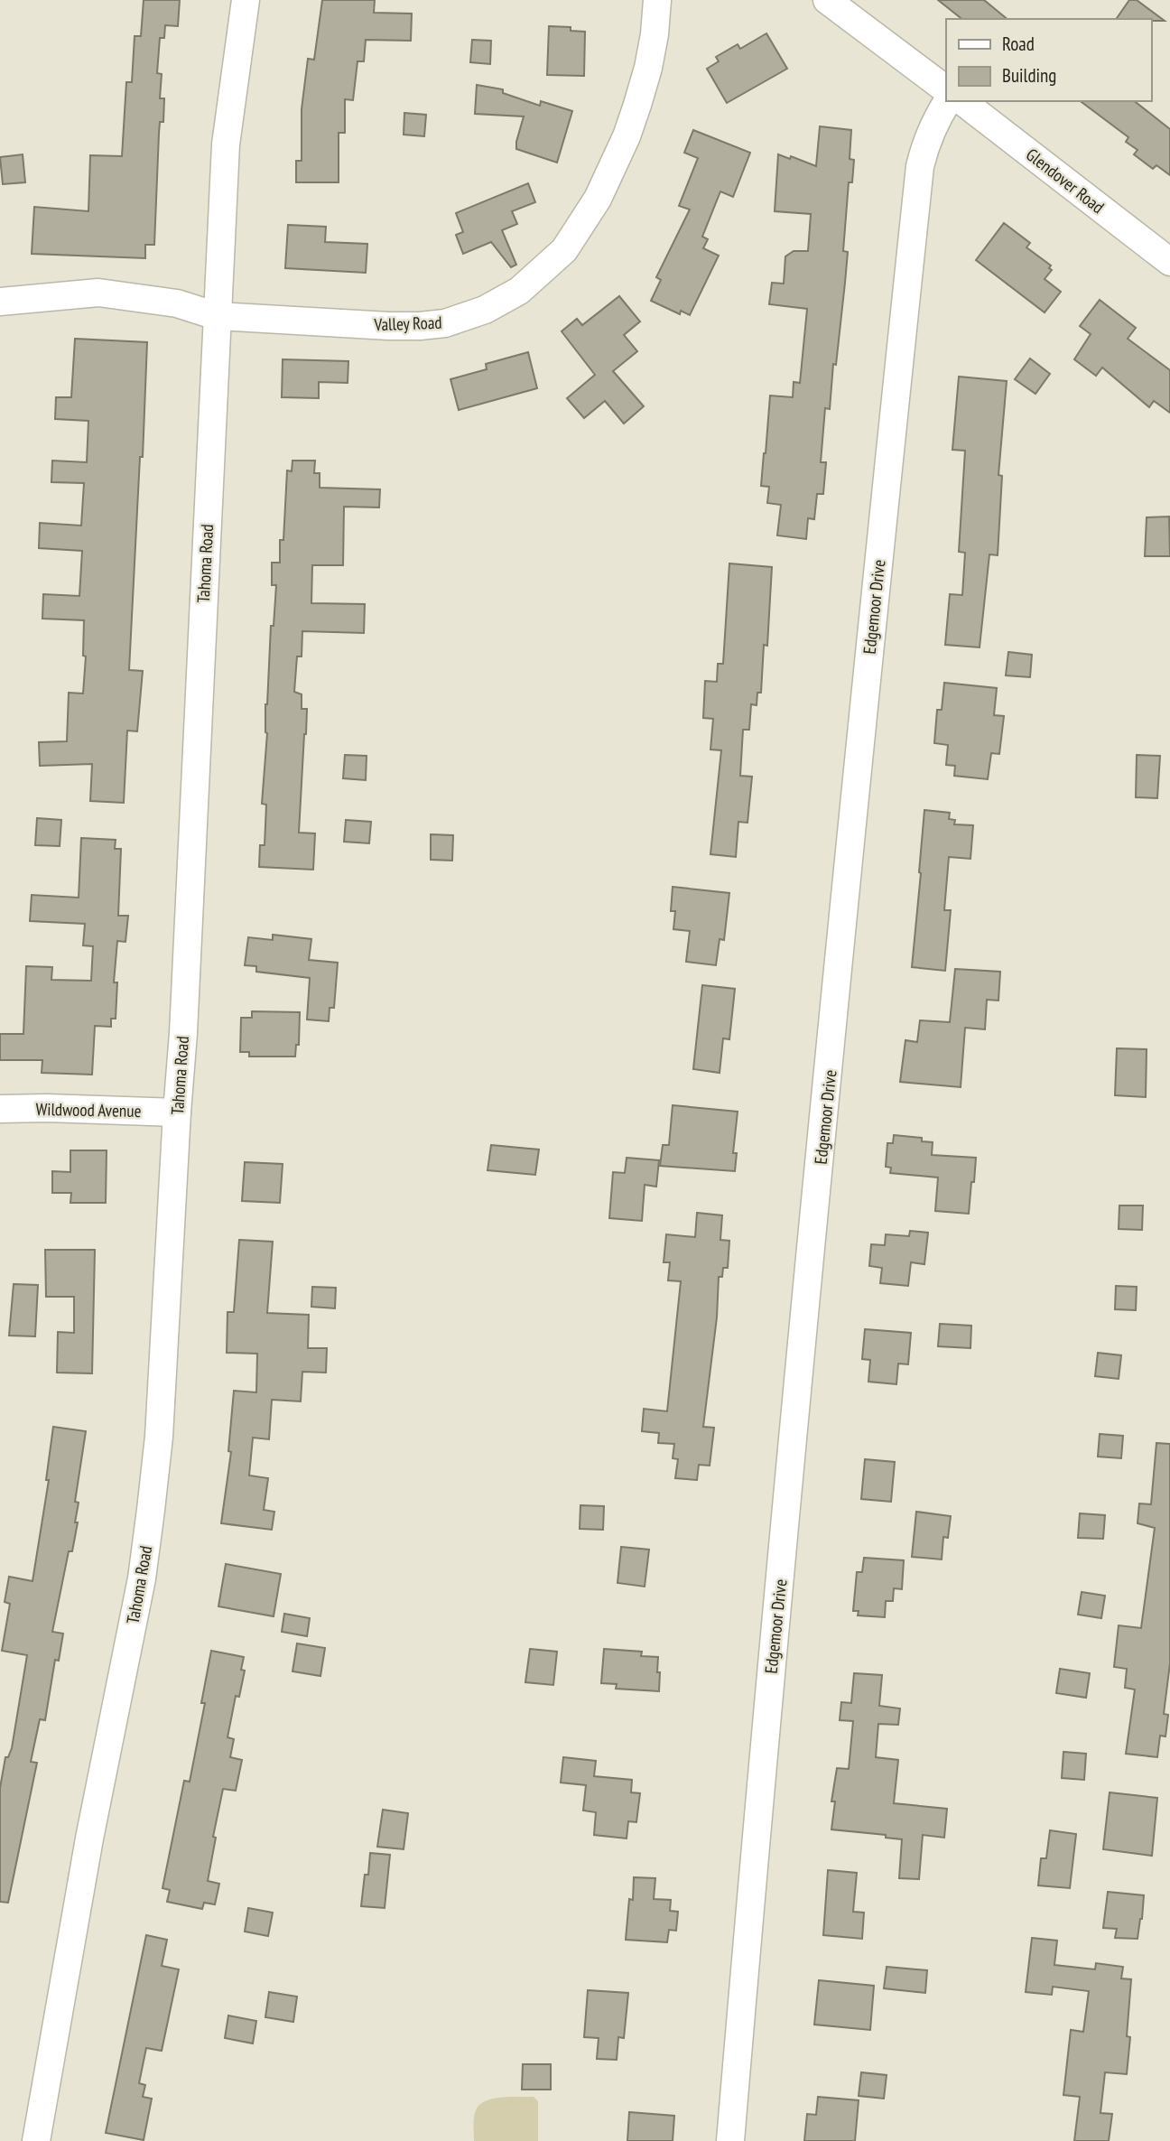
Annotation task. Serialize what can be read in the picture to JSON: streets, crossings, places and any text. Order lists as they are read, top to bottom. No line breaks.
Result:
{"streets":{"street":["Glendover Road","Valley Road","Tahoma Road","Edgemoor Drive","Wildwood Avenue"]},"crossings":[["Valley Road","Tahoma Road"],["Tahoma Road","Wildwood Avenue"]],"legend":["Road","Building"]}
